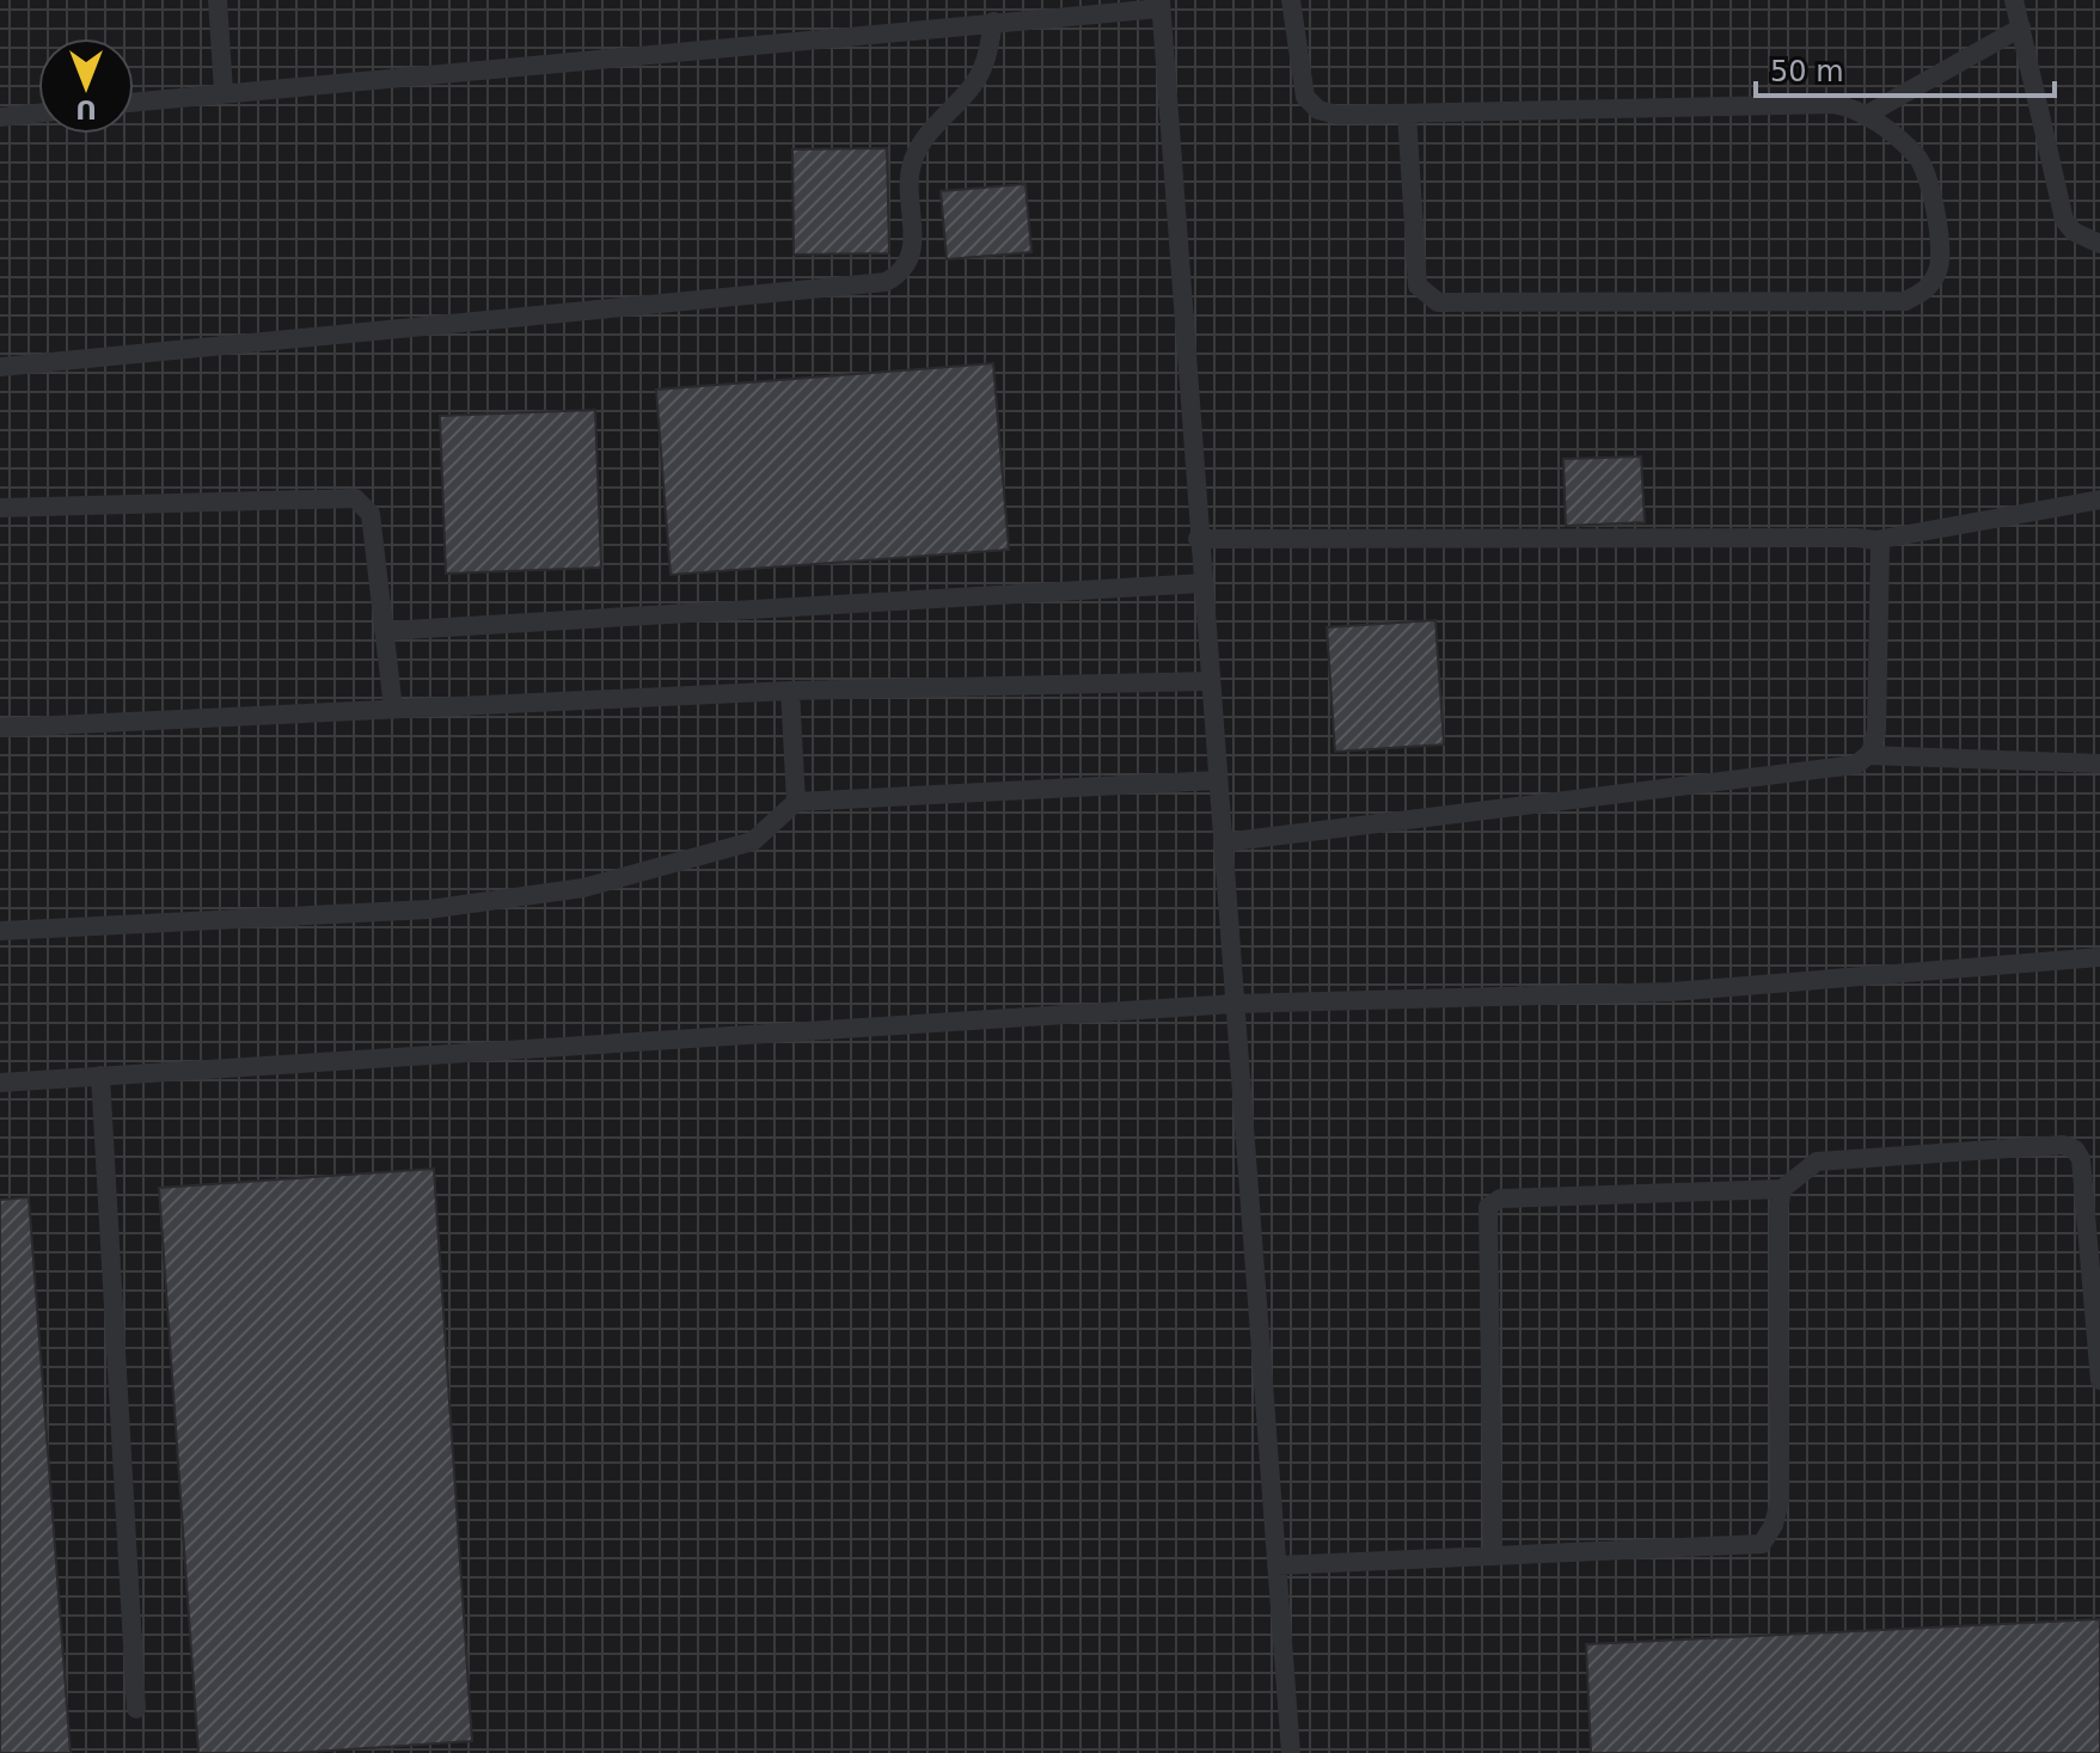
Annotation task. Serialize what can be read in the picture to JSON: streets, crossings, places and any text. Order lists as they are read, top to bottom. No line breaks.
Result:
{"scale_bar":"50 m","north":"bottom"}
